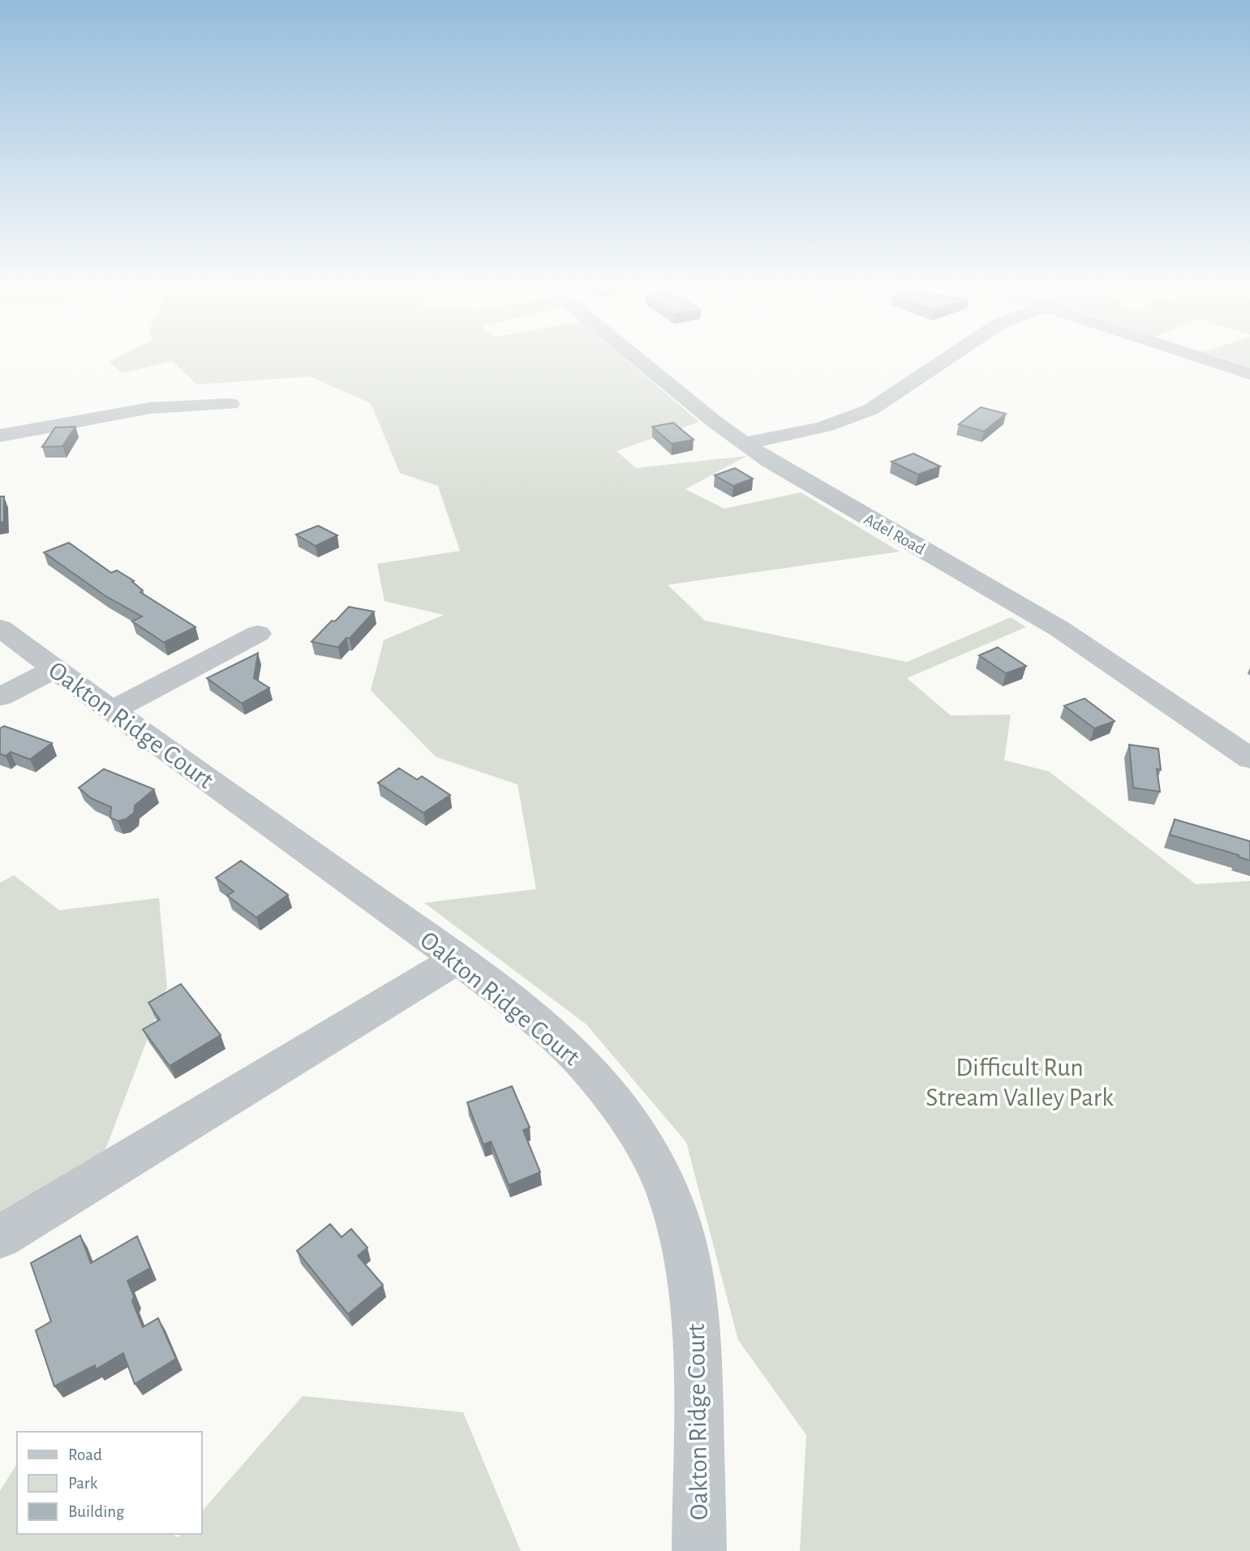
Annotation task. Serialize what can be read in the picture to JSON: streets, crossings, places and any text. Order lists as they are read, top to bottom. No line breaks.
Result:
{"streets":{"street":["Adel Road","Oakton Ridge Court"]},"parks":["Difficult Run Stream Valley Park"],"legend":["Road","Park","Building"]}
